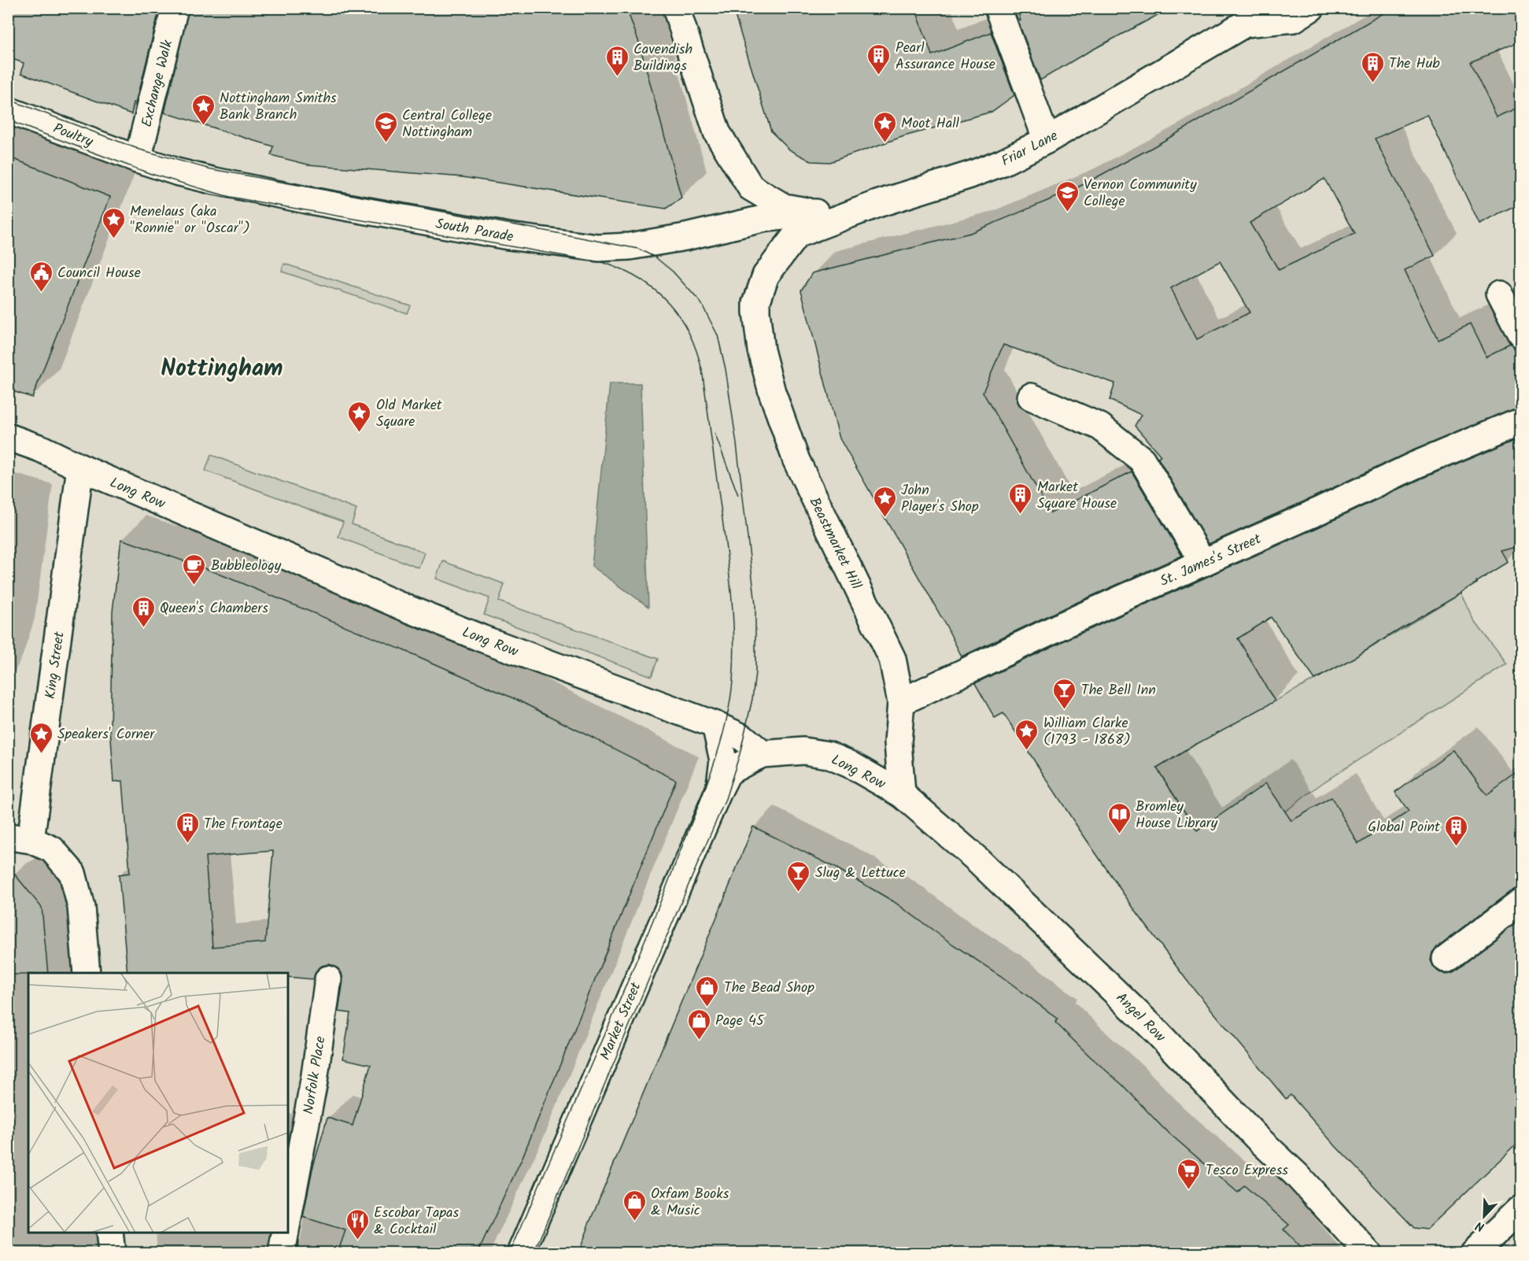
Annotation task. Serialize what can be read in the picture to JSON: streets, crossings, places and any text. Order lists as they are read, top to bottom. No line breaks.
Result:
{"streets":{"street":["Exchange Walk","Poultry","Friar Lane","South Parade","Long Row","Beastmarket Hill","St. James's Street","King Street","Angel Row","Market Street","Norfolk Place"]},"crossings":[["Exchange Walk","Poultry"],["Exchange Walk","South Parade"],["Poultry","South Parade"],["Friar Lane","South Parade"],["Friar Lane","Beastmarket Hill"],["Long Row","Beastmarket Hill"],["Long Row","King Street"],["Long Row","Angel Row"],["Long Row","Market Street"],["Beastmarket Hill","St. James's Street"],["Beastmarket Hill","Angel Row"]],"districts":["Nottingham"],"places":{"building":["Pearl Assurance House","Cavendish Buildings","The Hub","Market Square House","Queen's Chambers","The Frontage","Global Point"],"place":["Nottingham Smiths Bank Branch","Moot Hall","Menelaus (aka \"Ronnie\" or \"Oscar\")","Old Market Square","John Player's Shop","William Clarke (1793 - 1868)","Speakers' Corner"],"school or university":["Central College Nottingham","Vernon Community College"],"public building":["Council House"],"cafe":["Bubbleology"],"bar":["The Bell Inn","Slug & Lettuce"],"library":["Bromley House Library"],"shop":["The Bead Shop","Page 45","Oxfam Books & Music"],"supermarket":["Tesco Express"],"restaurant":["Escobar Tapas & Cocktail"]},"north":"bottom left"}
